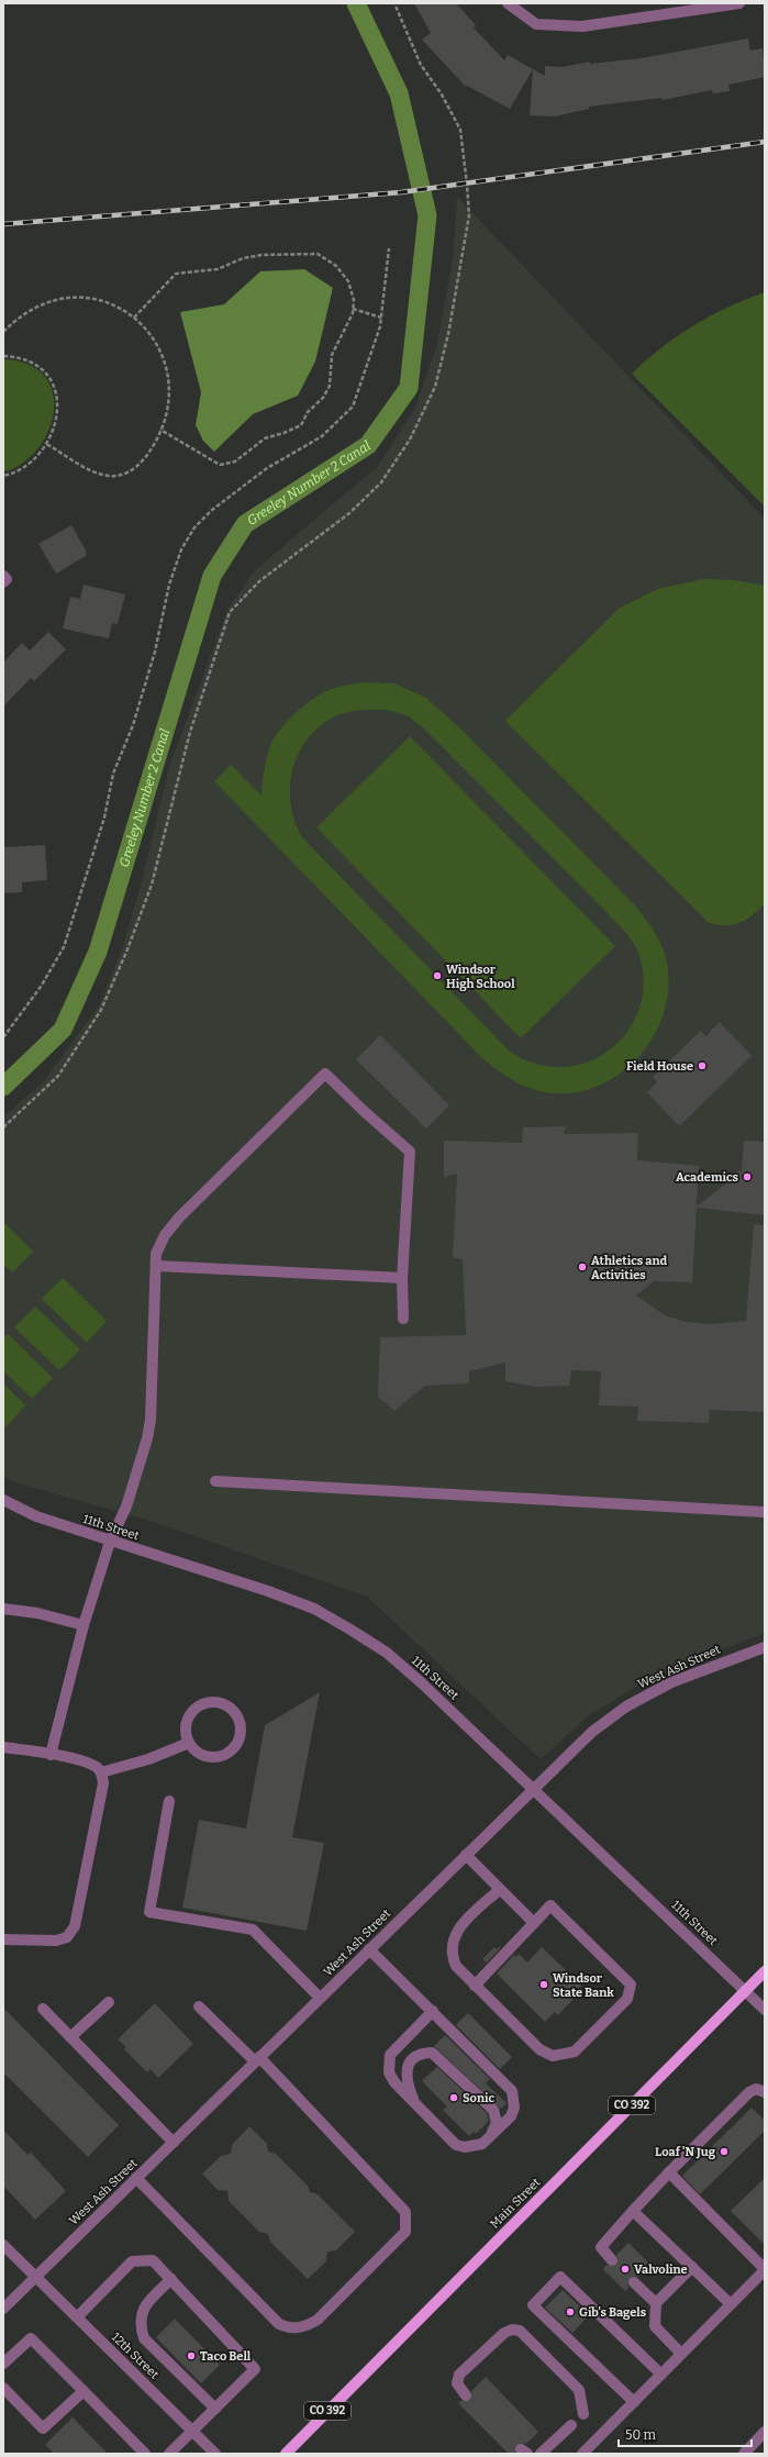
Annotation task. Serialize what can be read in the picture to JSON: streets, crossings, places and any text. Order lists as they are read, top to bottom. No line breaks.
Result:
{"streets":{"main road":["CO 392","Main Street"],"street":["11th Street","West Ash Street","12th Street"]},"crossings":[["11th Street","West Ash Street"],["11th Street","Main Street"],["West Ash Street","12th Street"]],"water":["Greeley Number 2 Canal"],"places":["Windsor High School","Field House","Academics","Athletics and Activities","Windsor State Bank","Sonic","Loaf 'N Jug","Valvoline","Gib's Bagels","Taco Bell"],"scale_bar":"50 m"}
